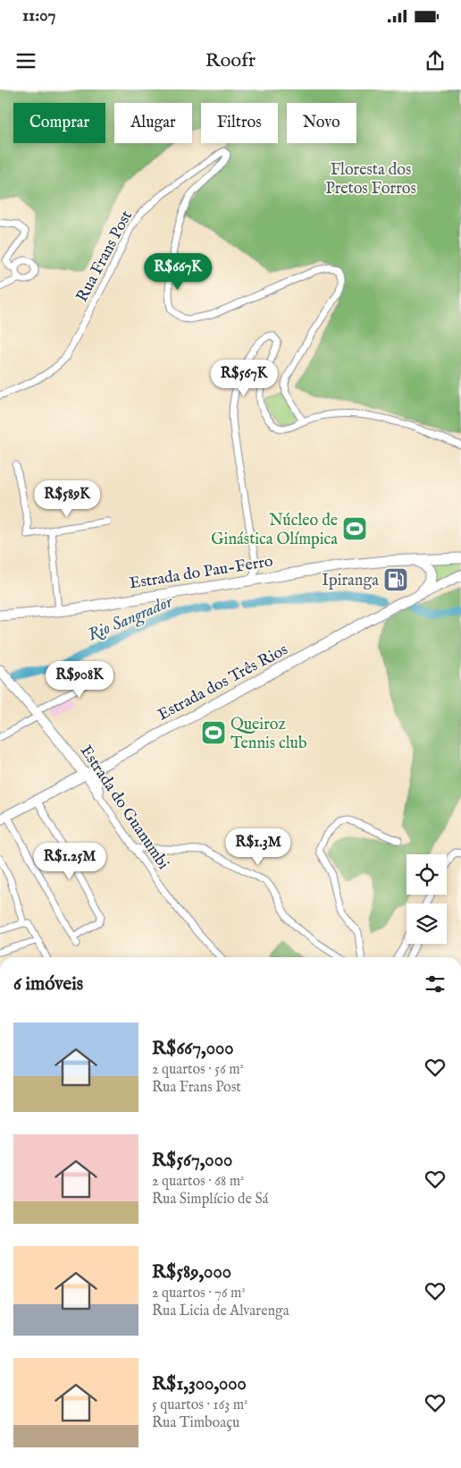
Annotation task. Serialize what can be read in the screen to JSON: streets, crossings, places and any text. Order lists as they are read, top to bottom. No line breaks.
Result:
{"streets":{"main road":["Estrada do Pau-Ferro","Estrada dos Três Rios","Estrada do Guanumbi"],"street":["Rua Frans Post"]},"crossings":[["Estrada dos Três Rios","Estrada do Guanumbi"]],"water":["Rio Sangrador"],"parks":["Floresta dos Pretos Forros"],"places":{"sports":["Núcleo de Ginástica Olímpica","Queiroz Tennis club"],"fuel station":["Ipiranga"]},"page":{"status":"11:07","header":"Roofr","chip":["Comprar","Alugar","Filtros","Novo"],"price":["R$667K","R$567K","R$589K","R$908K","R$1.3M","R$1.25M"],"heading":"6 imóveis","list":[{"name":"R$667,000","note":"2 quartos · 56 m² · Rua Frans Post"},{"name":"R$567,000","note":"2 quartos · 68 m² · Rua Simplício de Sá"},{"name":"R$589,000","note":"2 quartos · 76 m² · Rua Licia de Alvarenga"},{"name":"R$1,300,000","note":"5 quartos · 163 m² · Rua Timboaçu"}]}}
